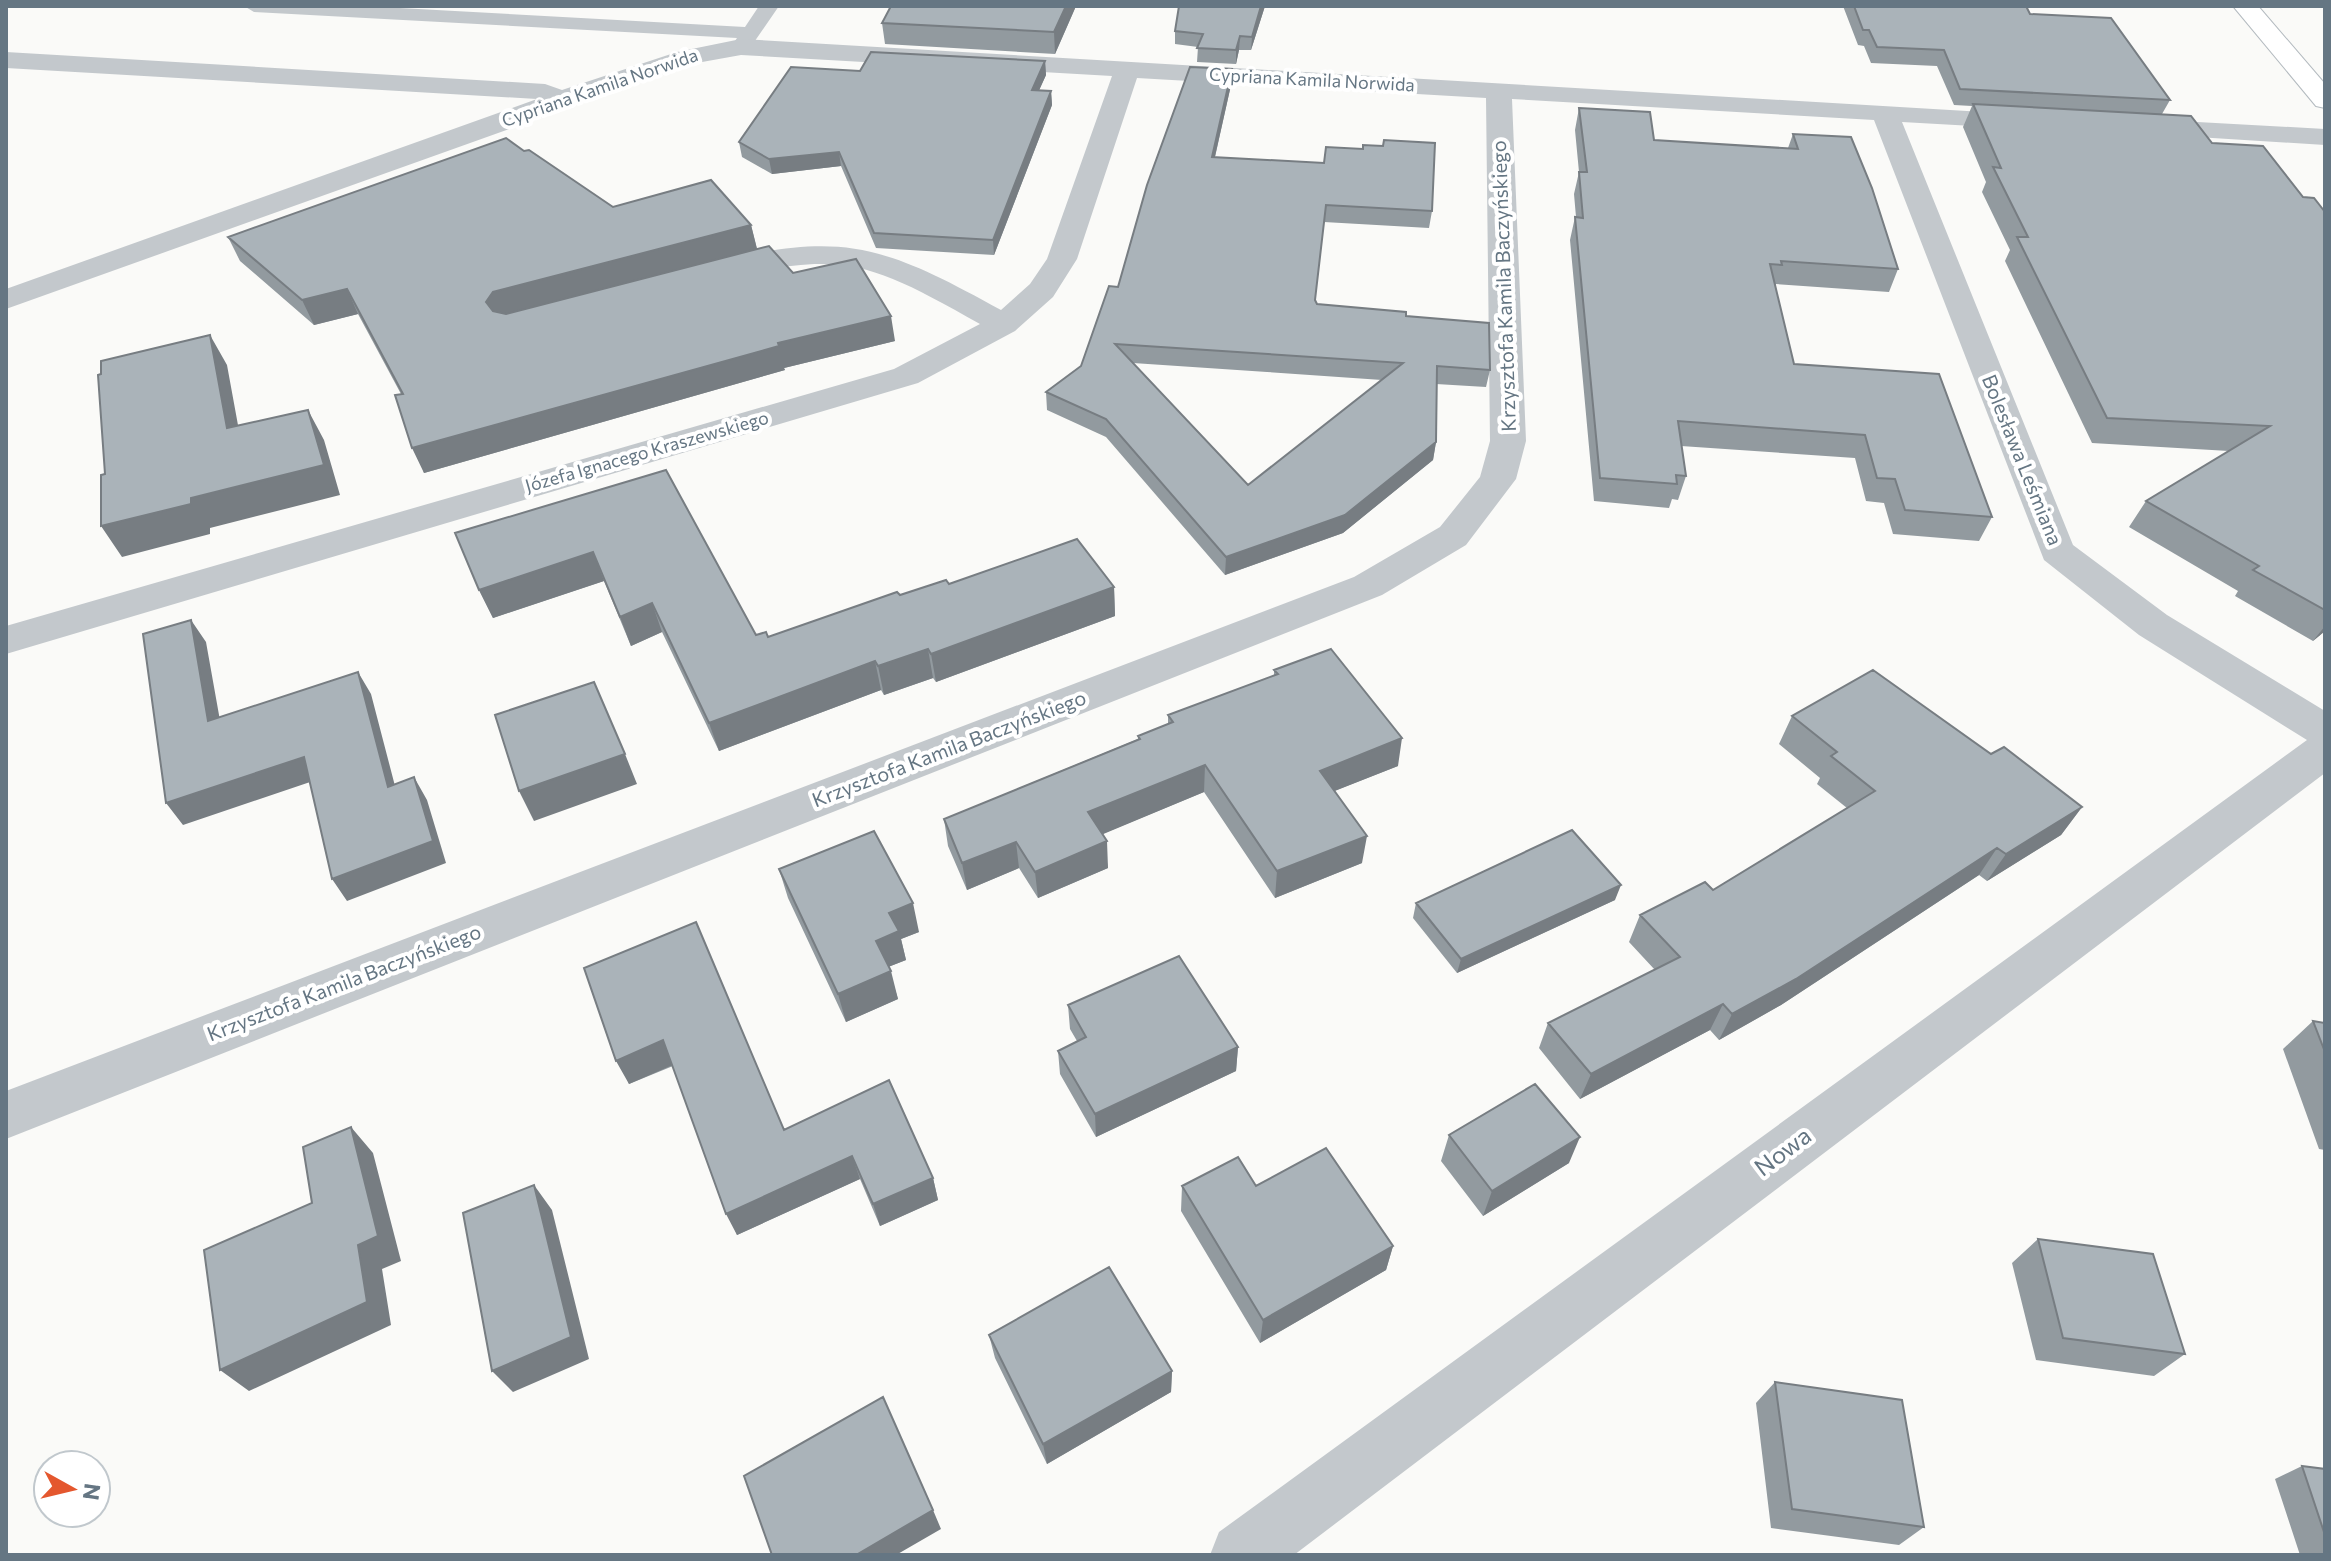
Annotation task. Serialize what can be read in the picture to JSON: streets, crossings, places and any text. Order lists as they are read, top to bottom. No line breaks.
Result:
{"streets":{"street":["Cypriana Kamila Norwida","Krzysztofa Kamila Baczyńskiego","Józefa Ignacego Kraszewskiego","Bolesława Leśmiana","Nowa"]},"crossings":[["Cypriana Kamila Norwida","Krzysztofa Kamila Baczyńskiego"],["Cypriana Kamila Norwida","Józefa Ignacego Kraszewskiego"],["Cypriana Kamila Norwida","Bolesława Leśmiana"]],"north":"right"}
